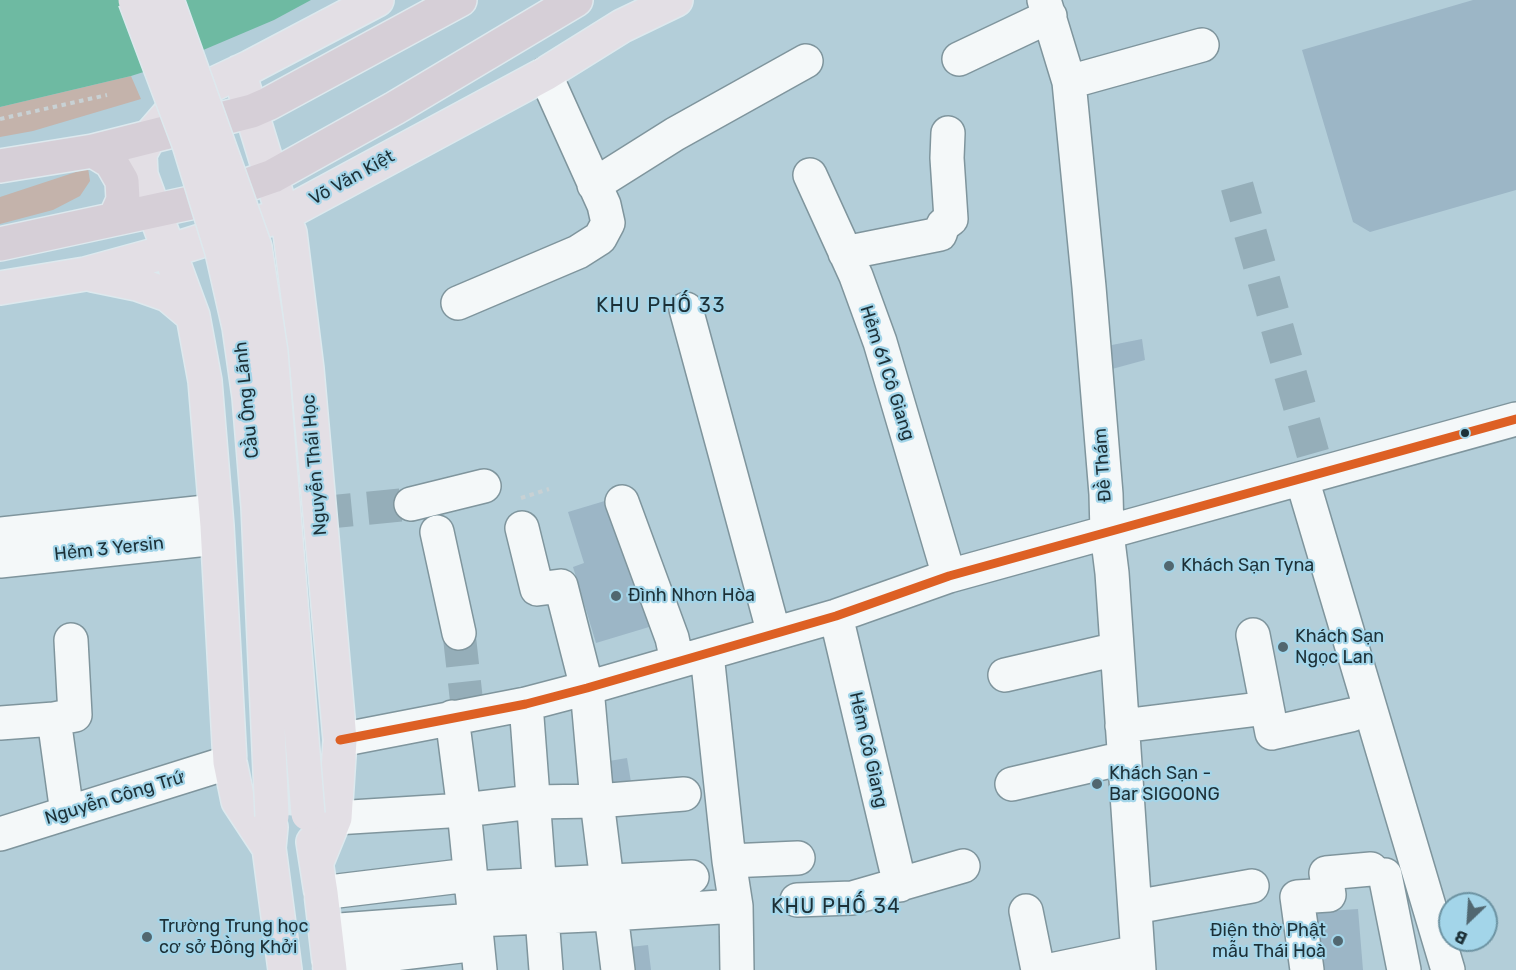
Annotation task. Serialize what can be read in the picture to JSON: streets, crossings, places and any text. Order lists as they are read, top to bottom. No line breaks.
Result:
{"streets":{"main road":["Võ Văn Kiệt","Cầu Ông Lãnh","Nguyễn Thái Học"],"street":["Hẻm 61 Cô Giang","Ðề Thám","Hẻm 3 Yersin","Hẻm Cô Giang","Nguyễn Công Trứ"]},"crossings":[["Võ Văn Kiệt","Nguyễn Thái Học"],["Cầu Ông Lãnh","Nguyễn Thái Học"]],"districts":["KHU PHỐ 33","KHU PHỐ 34"],"places":["Khách Sạn Tyna","Đình Nhơn Hòa","Khách Sạn Ngọc Lan","Khách Sạn - Bar SIGOONG","Trường Trung học cơ sở Đồng Khởi","Điện thờ Phật mẫu Thái Hoà"],"north":"bottom left"}
